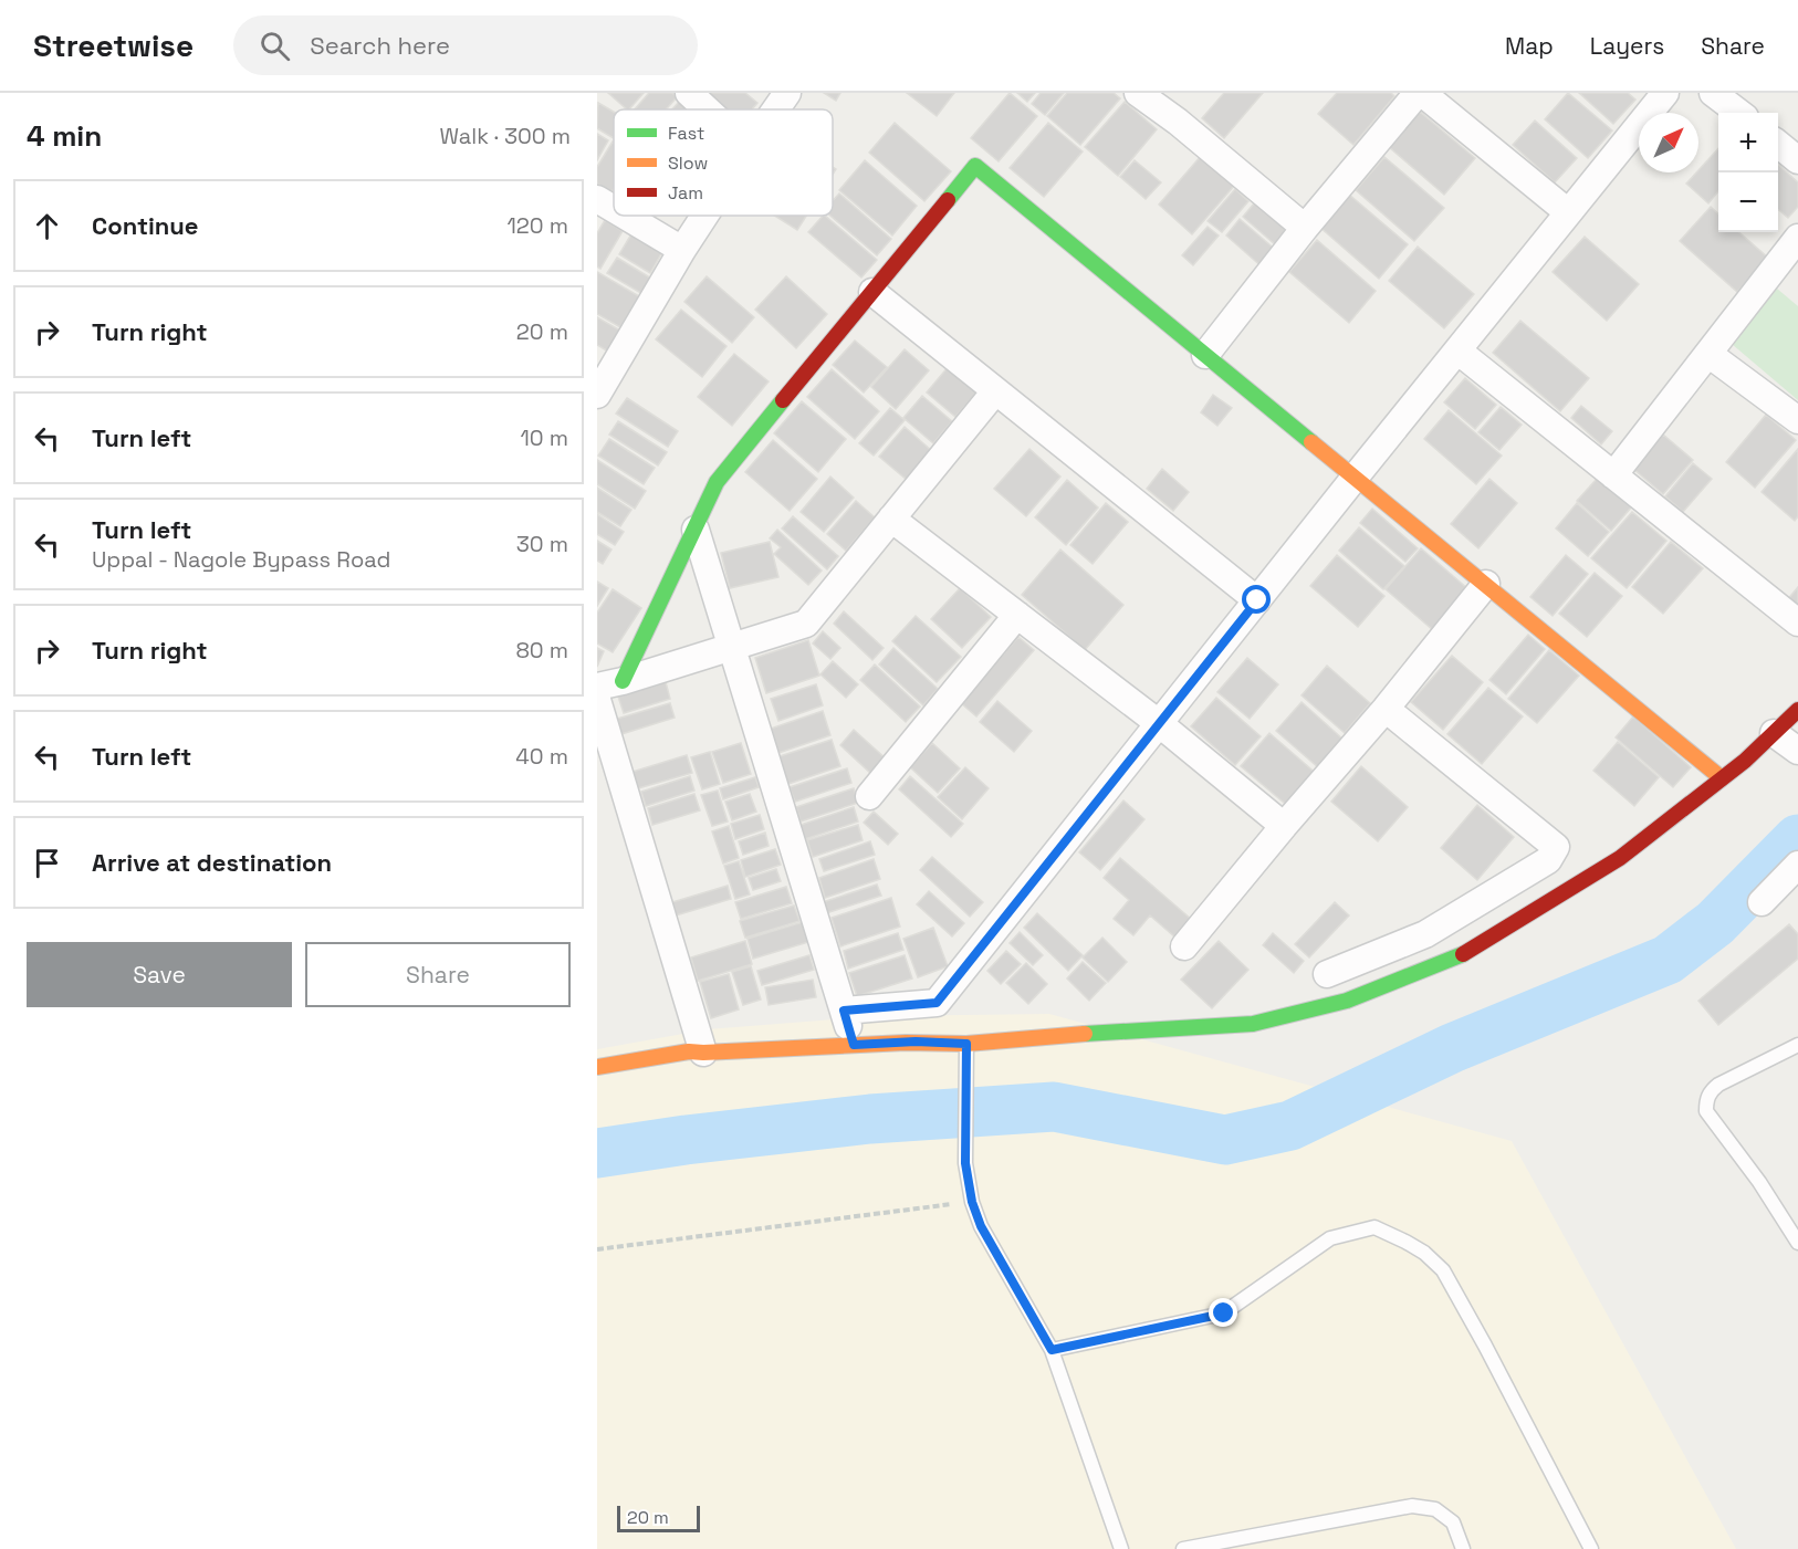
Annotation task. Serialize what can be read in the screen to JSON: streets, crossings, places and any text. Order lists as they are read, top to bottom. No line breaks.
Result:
{"legend":["Fast","Slow","Jam"],"scale_bar":"20 m","north":"top right","page":{"header":"Streetwise","search":"Search here","nav":["Map","Layers","Share"],"heading":["4 min","Walk · 300 m"],"map_buttons":["+","−"],"list":[["Continue","120 m"],["Turn right","20 m"],["Turn left","10 m"],["Turn left","Uppal - Nagole Bypass Road","30 m"],["Turn right","80 m"],["Turn left","40 m"],"Arrive at destination"],"buttons":["Save","Share"],"scale":"20 m"}}
